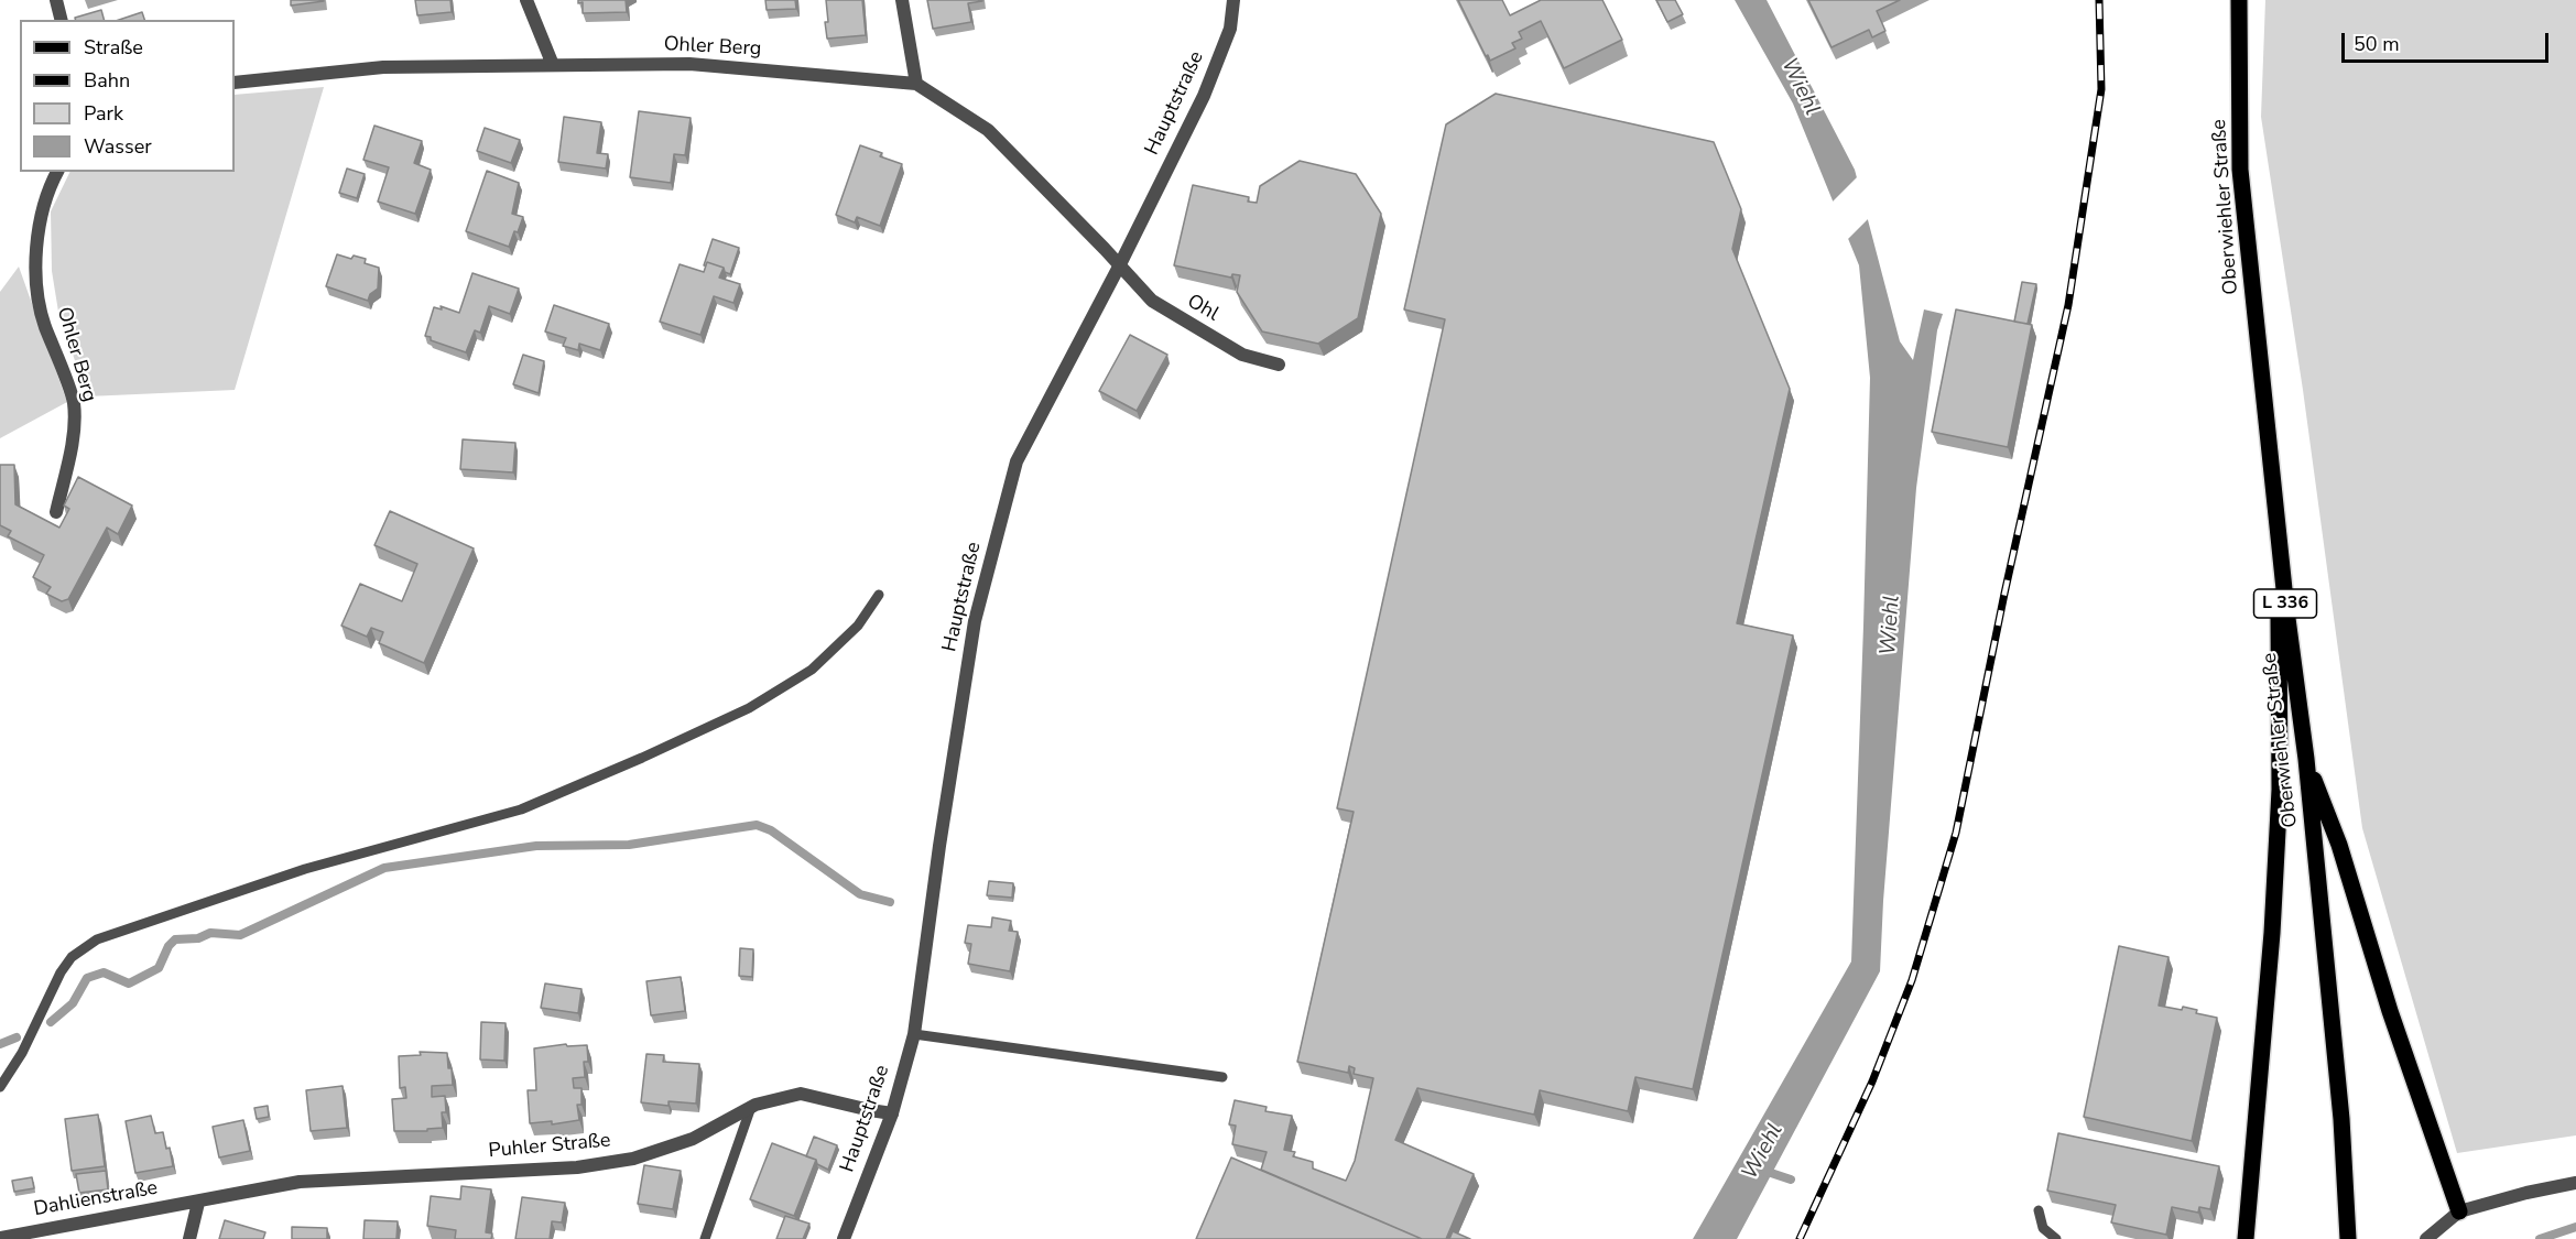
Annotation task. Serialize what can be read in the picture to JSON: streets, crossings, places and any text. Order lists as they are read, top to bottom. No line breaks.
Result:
{"streets":{"main road":["Oberwiehler Straße","L 336"],"street":["Ohler Berg","Hauptstraße","Ohl","Puhler Straße","Dahlienstraße"]},"crossings":[["Ohler Berg","Hauptstraße"],["Ohler Berg","Ohl"],["Hauptstraße","Ohl"],["Hauptstraße","Puhler Straße"],["Oberwiehler Straße","L 336"],["Puhler Straße","Dahlienstraße"]],"water":["Wiehl"],"legend":["Straße","Bahn","Park","Wasser"],"scale_bar":"50 m"}
